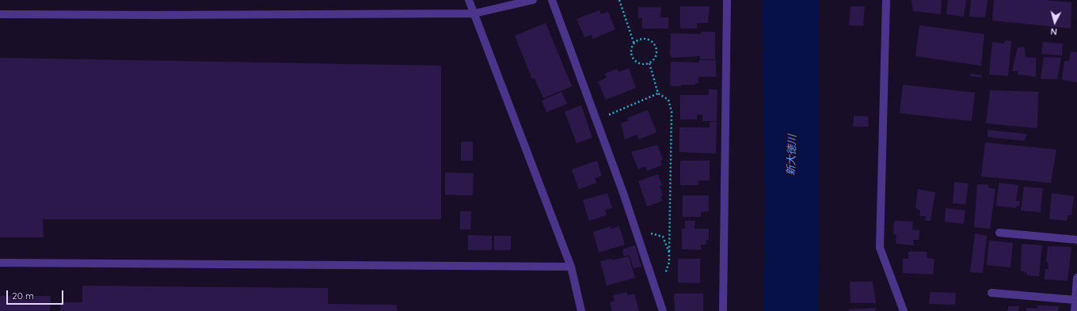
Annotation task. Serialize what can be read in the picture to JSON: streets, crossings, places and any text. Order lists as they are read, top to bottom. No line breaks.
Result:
{"water":["新大徳川"],"scale_bar":"20 m","north":"bottom"}
